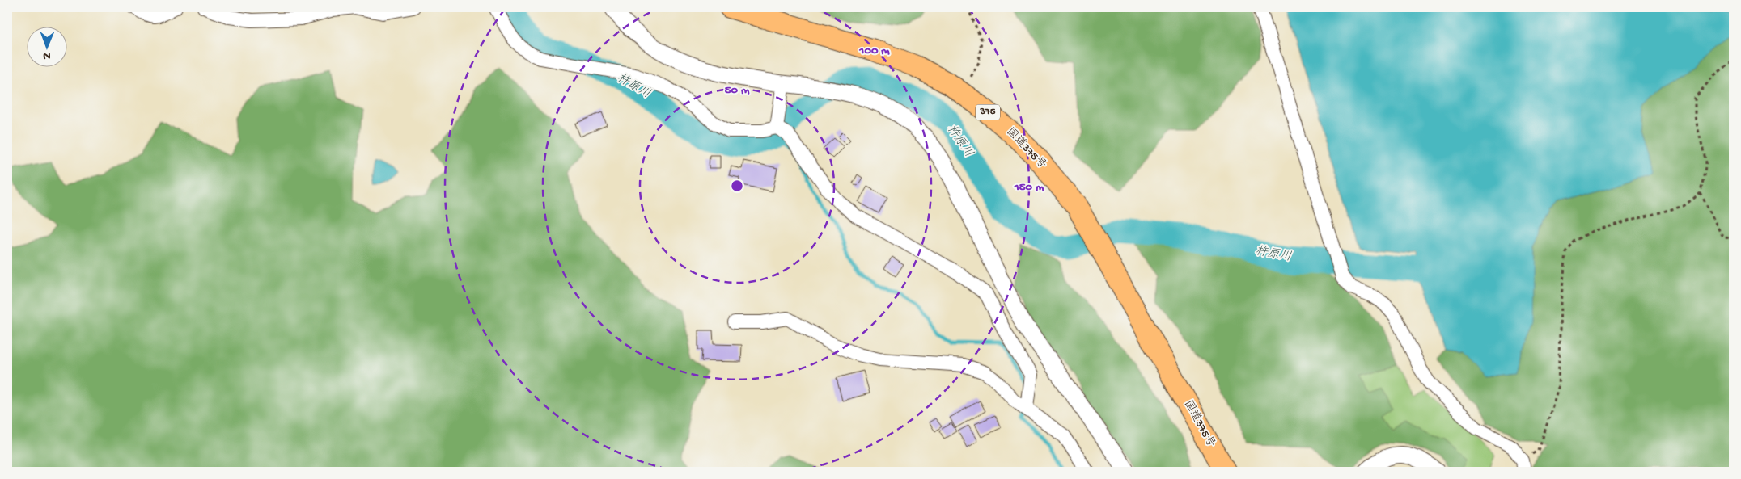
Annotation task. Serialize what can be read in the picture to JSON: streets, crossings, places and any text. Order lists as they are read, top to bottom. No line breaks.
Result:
{"streets":{"highway":["375","国道375号"]},"water":["杵原川"],"north":"bottom","rings":["100 m","50 m","150 m"]}
